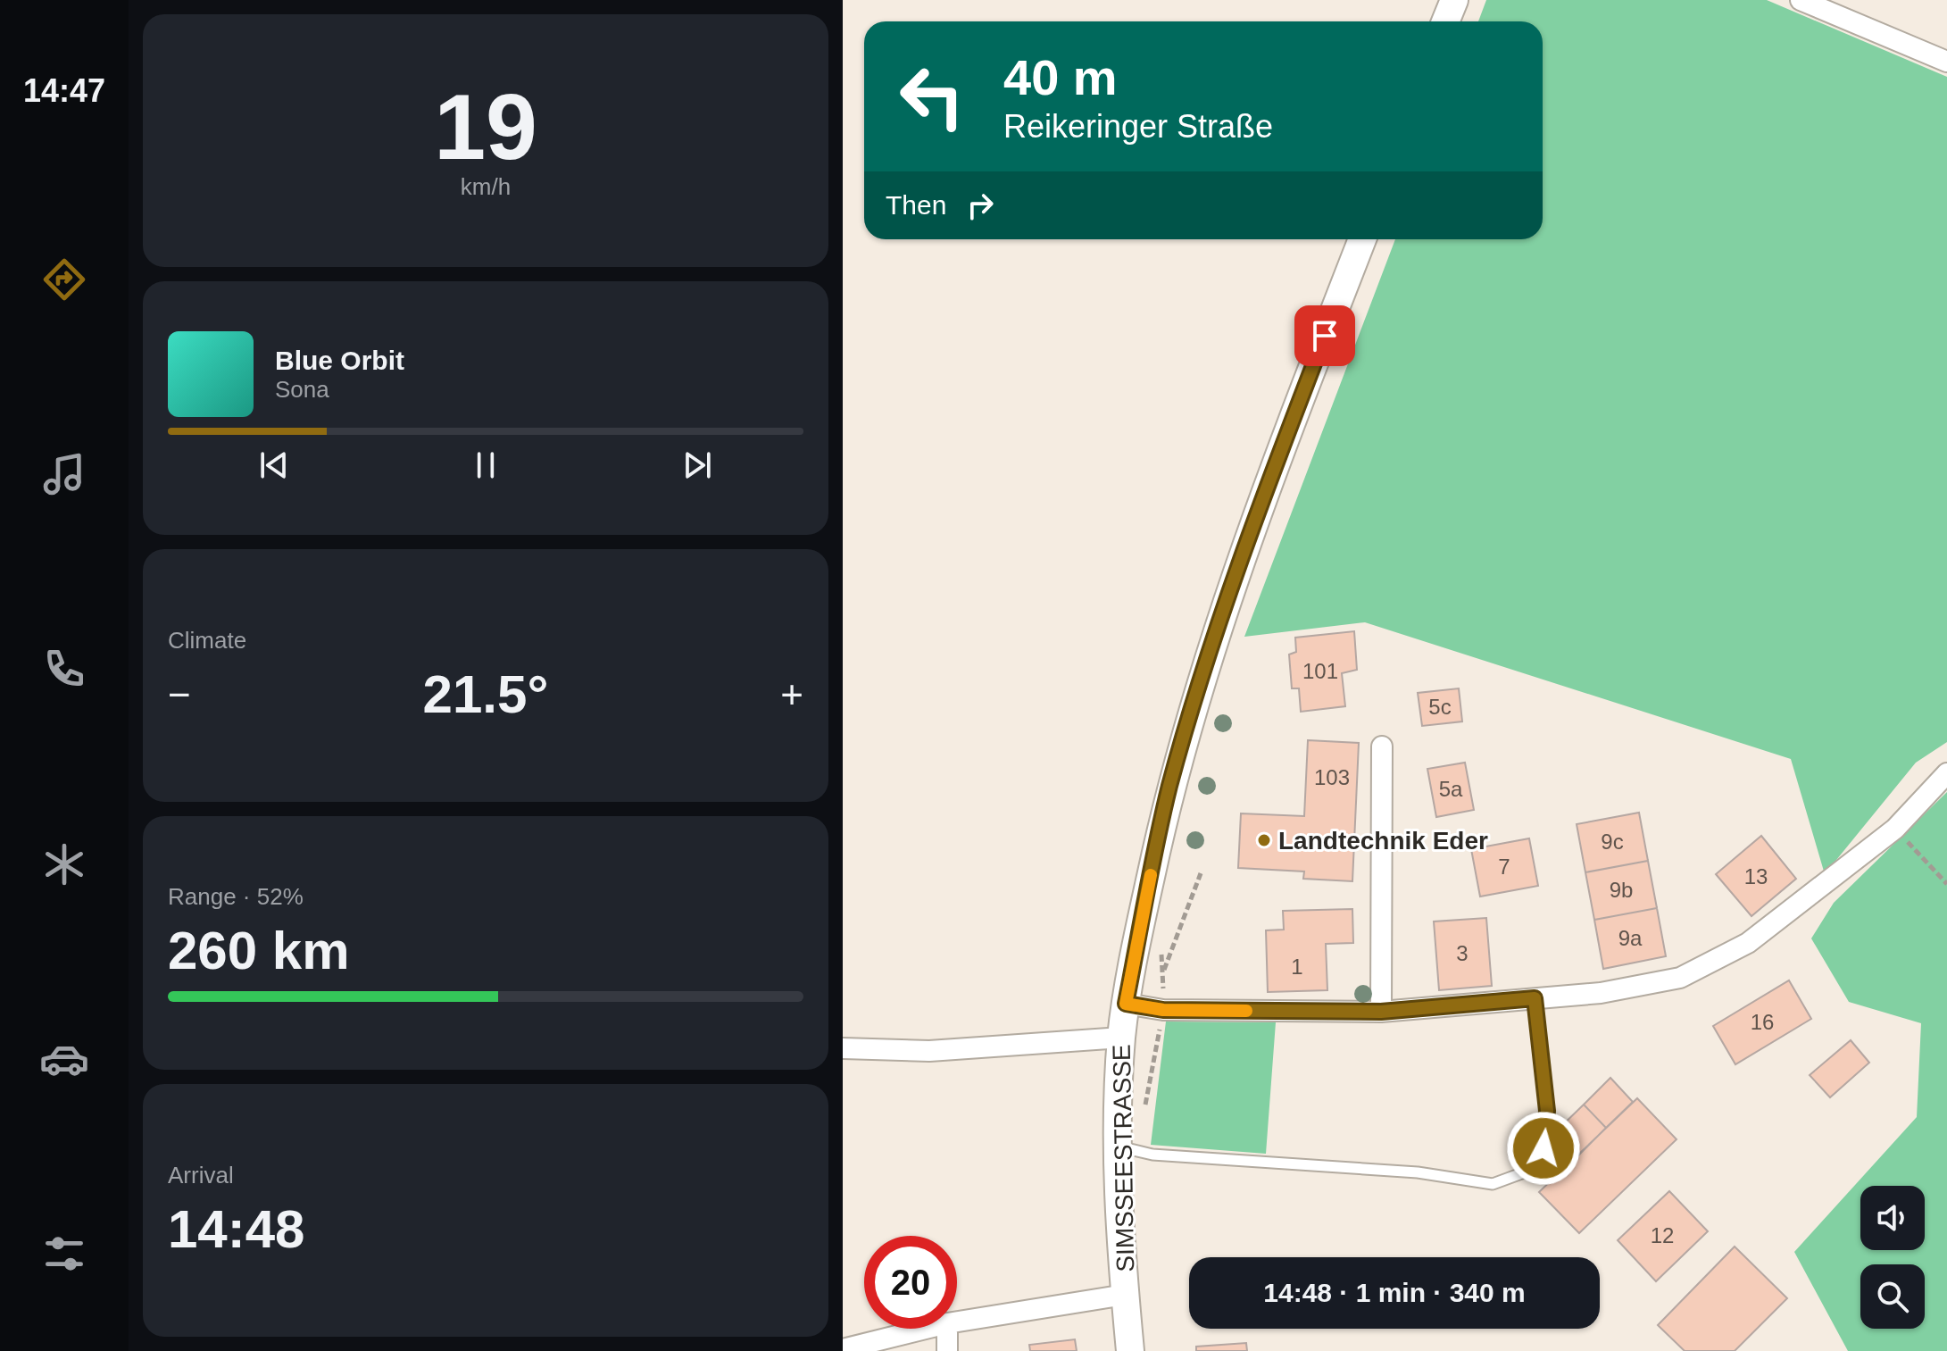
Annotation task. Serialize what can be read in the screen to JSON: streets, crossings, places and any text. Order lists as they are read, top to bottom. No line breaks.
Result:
{"streets":{"main road":["SIMSSEESTRASSE"]},"places":["Landtechnik Eder"],"house_numbers":["101","5c","103","5a","9c","7","13","9b","9a","3","1","16","12"],"page":{"tabs":"14:47","tile":[["19","km/h"],"Climate",["Range · 52%","260 km"],["Arrival","14:48"]],"turn":["40 m","Reikeringer Straße"],"then":"Then","song":["Blue Orbit","Sona"],"heat":["−","21.5°","+"],"limit":"20","trip":"14:48 · 1 min · 340 m"}}
